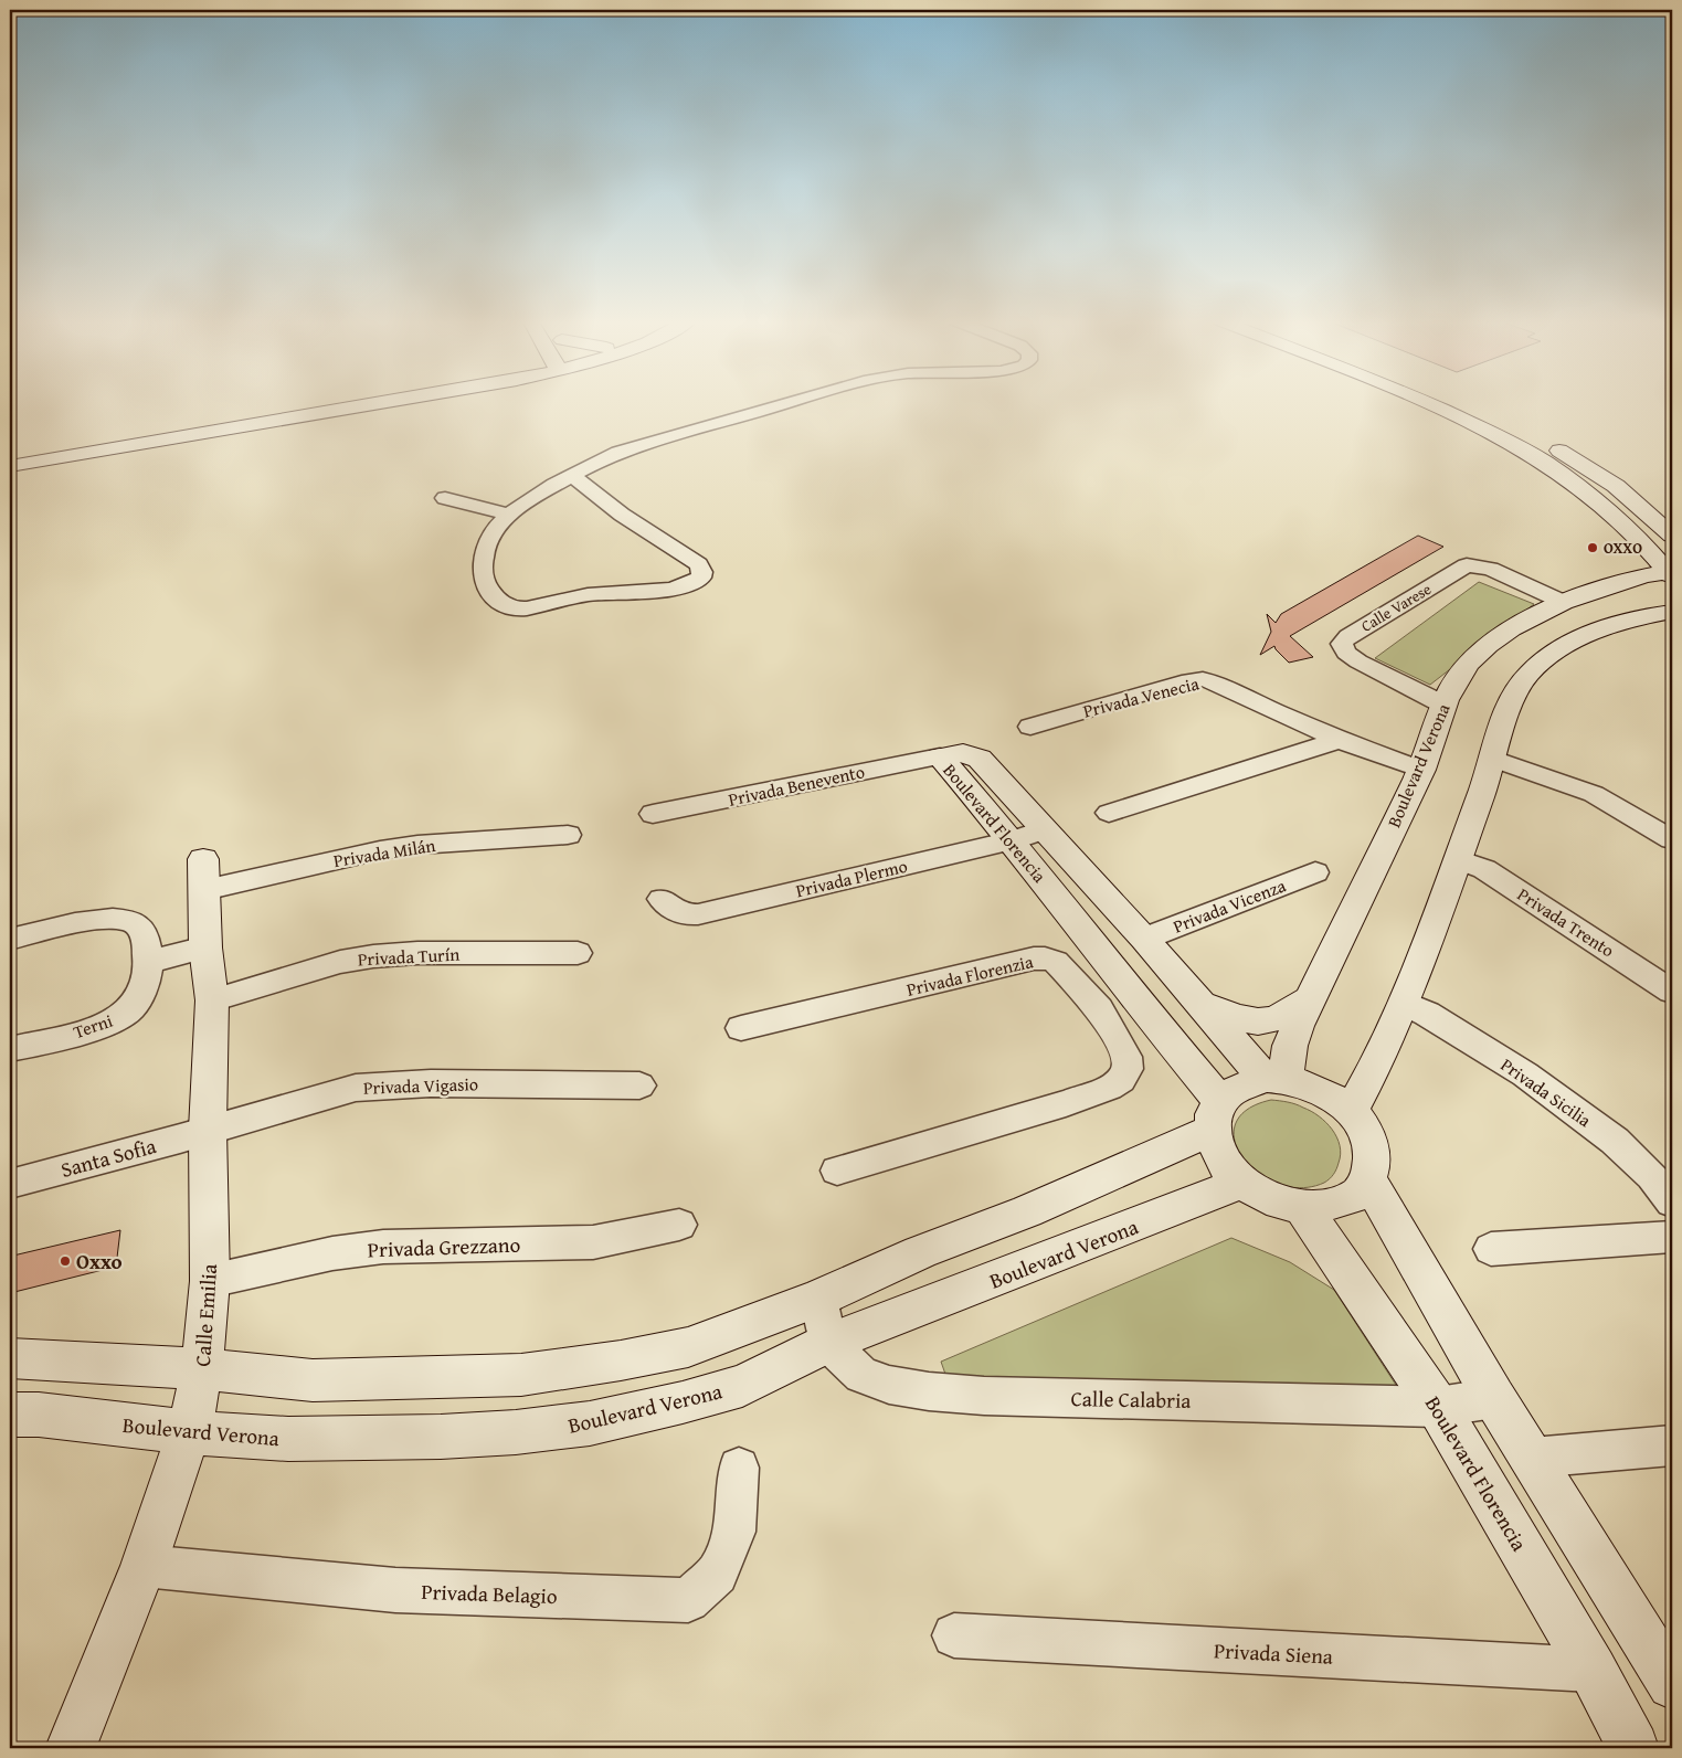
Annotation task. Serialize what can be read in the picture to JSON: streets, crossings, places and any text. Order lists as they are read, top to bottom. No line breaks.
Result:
{"streets":{"street":["Calle Varese","Privada Venecia","Boulevard Verona","Privada Benevento","Boulevard Florencia","Privada Milán","Privada Plermo","Privada Vicenza","Privada Trento","Privada Turín","Privada Florenzia","Terni","Privada Vigasio","Privada Sicilia","Santa Sofia","Privada Grezzano","Calle Emilia","Calle Calabria","Privada Belagio","Privada Siena"]},"crossings":[["Calle Varese","Boulevard Verona"],["Privada Venecia","Boulevard Verona"],["Boulevard Verona","Boulevard Florencia"],["Boulevard Verona","Calle Emilia"],["Boulevard Verona","Calle Calabria"],["Privada Benevento","Boulevard Florencia"],["Boulevard Florencia","Privada Plermo"],["Boulevard Florencia","Privada Vicenza"],["Boulevard Florencia","Calle Calabria"],["Boulevard Florencia","Privada Siena"],["Privada Milán","Calle Emilia"],["Privada Turín","Calle Emilia"],["Privada Vigasio","Santa Sofia"],["Privada Vigasio","Calle Emilia"],["Santa Sofia","Calle Emilia"],["Privada Grezzano","Calle Emilia"],["Calle Emilia","Privada Belagio"]],"places":["OXXO","Oxxo"]}
